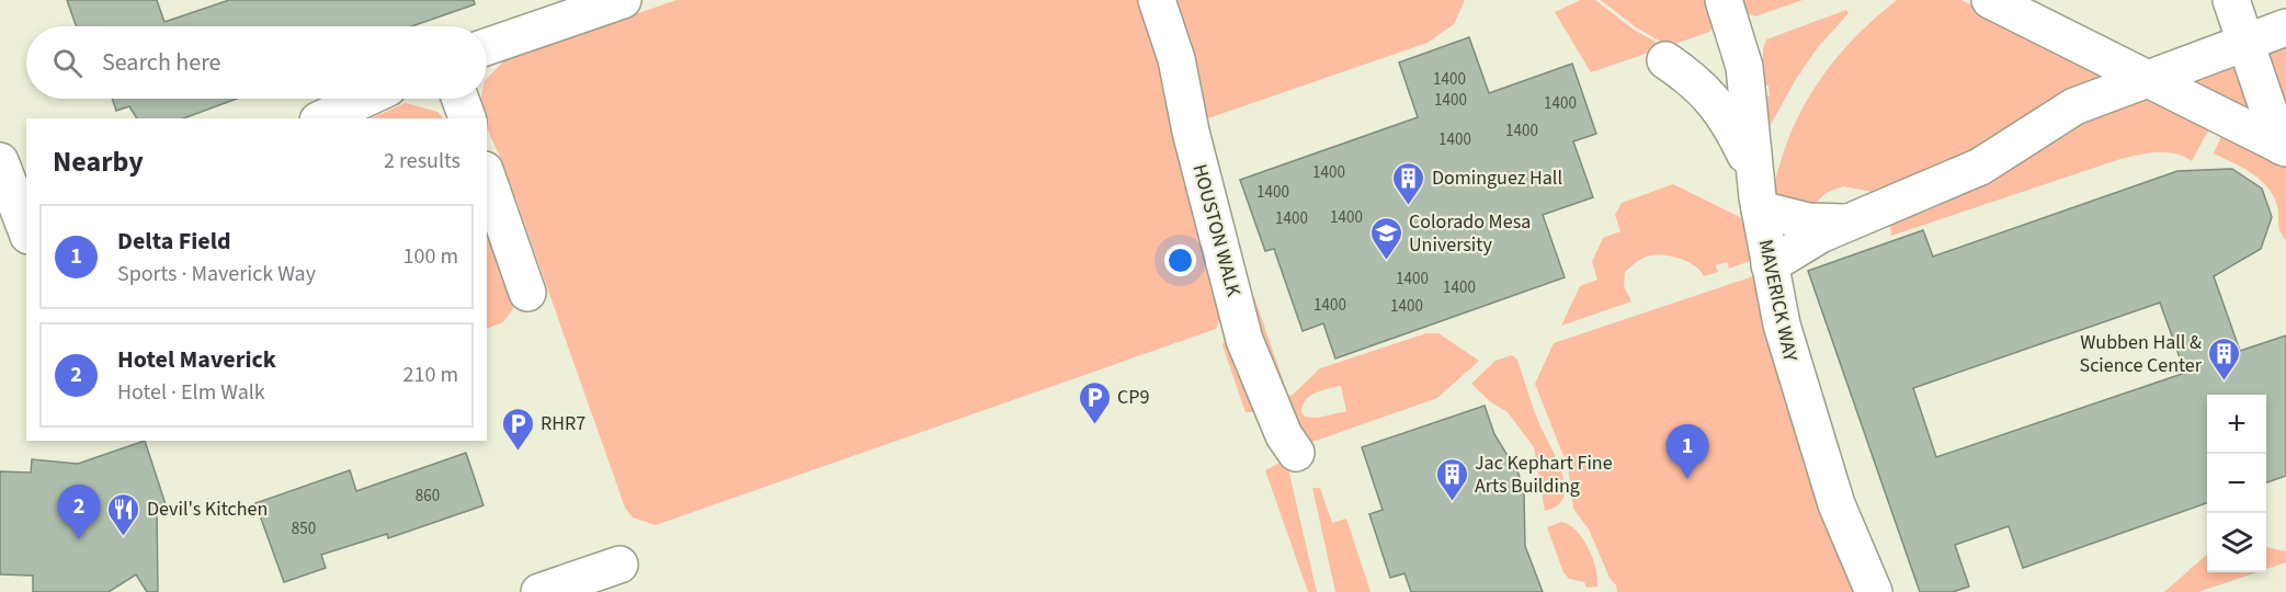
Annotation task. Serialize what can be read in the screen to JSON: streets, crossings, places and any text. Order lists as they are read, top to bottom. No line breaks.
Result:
{"streets":{"street":["HOUSTON WALK","MAVERICK WAY"]},"places":{"building":["Dominguez Hall","Wubben Hall & Science Center","Jac Kephart Fine Arts Building"],"school or university":["Colorado Mesa University"],"parking":["CP9","RHR7"],"restaurant":["Devil's Kitchen"]},"house_numbers":["1400","1400","1400","1400","1400","1400","1400","1400","1400","1400","1400","1400","1400","860","850"],"page":{"search":"Search here","heading":["Nearby","2 results"],"list":[{"mark":"1","name":"Delta Field","note":"Sports · Maverick Way","value":"100 m"},{"mark":"2","name":"Hotel Maverick","note":"Hotel · Elm Walk","value":"210 m"}],"map_buttons":["+","−"],"pins":["1","2"]}}
